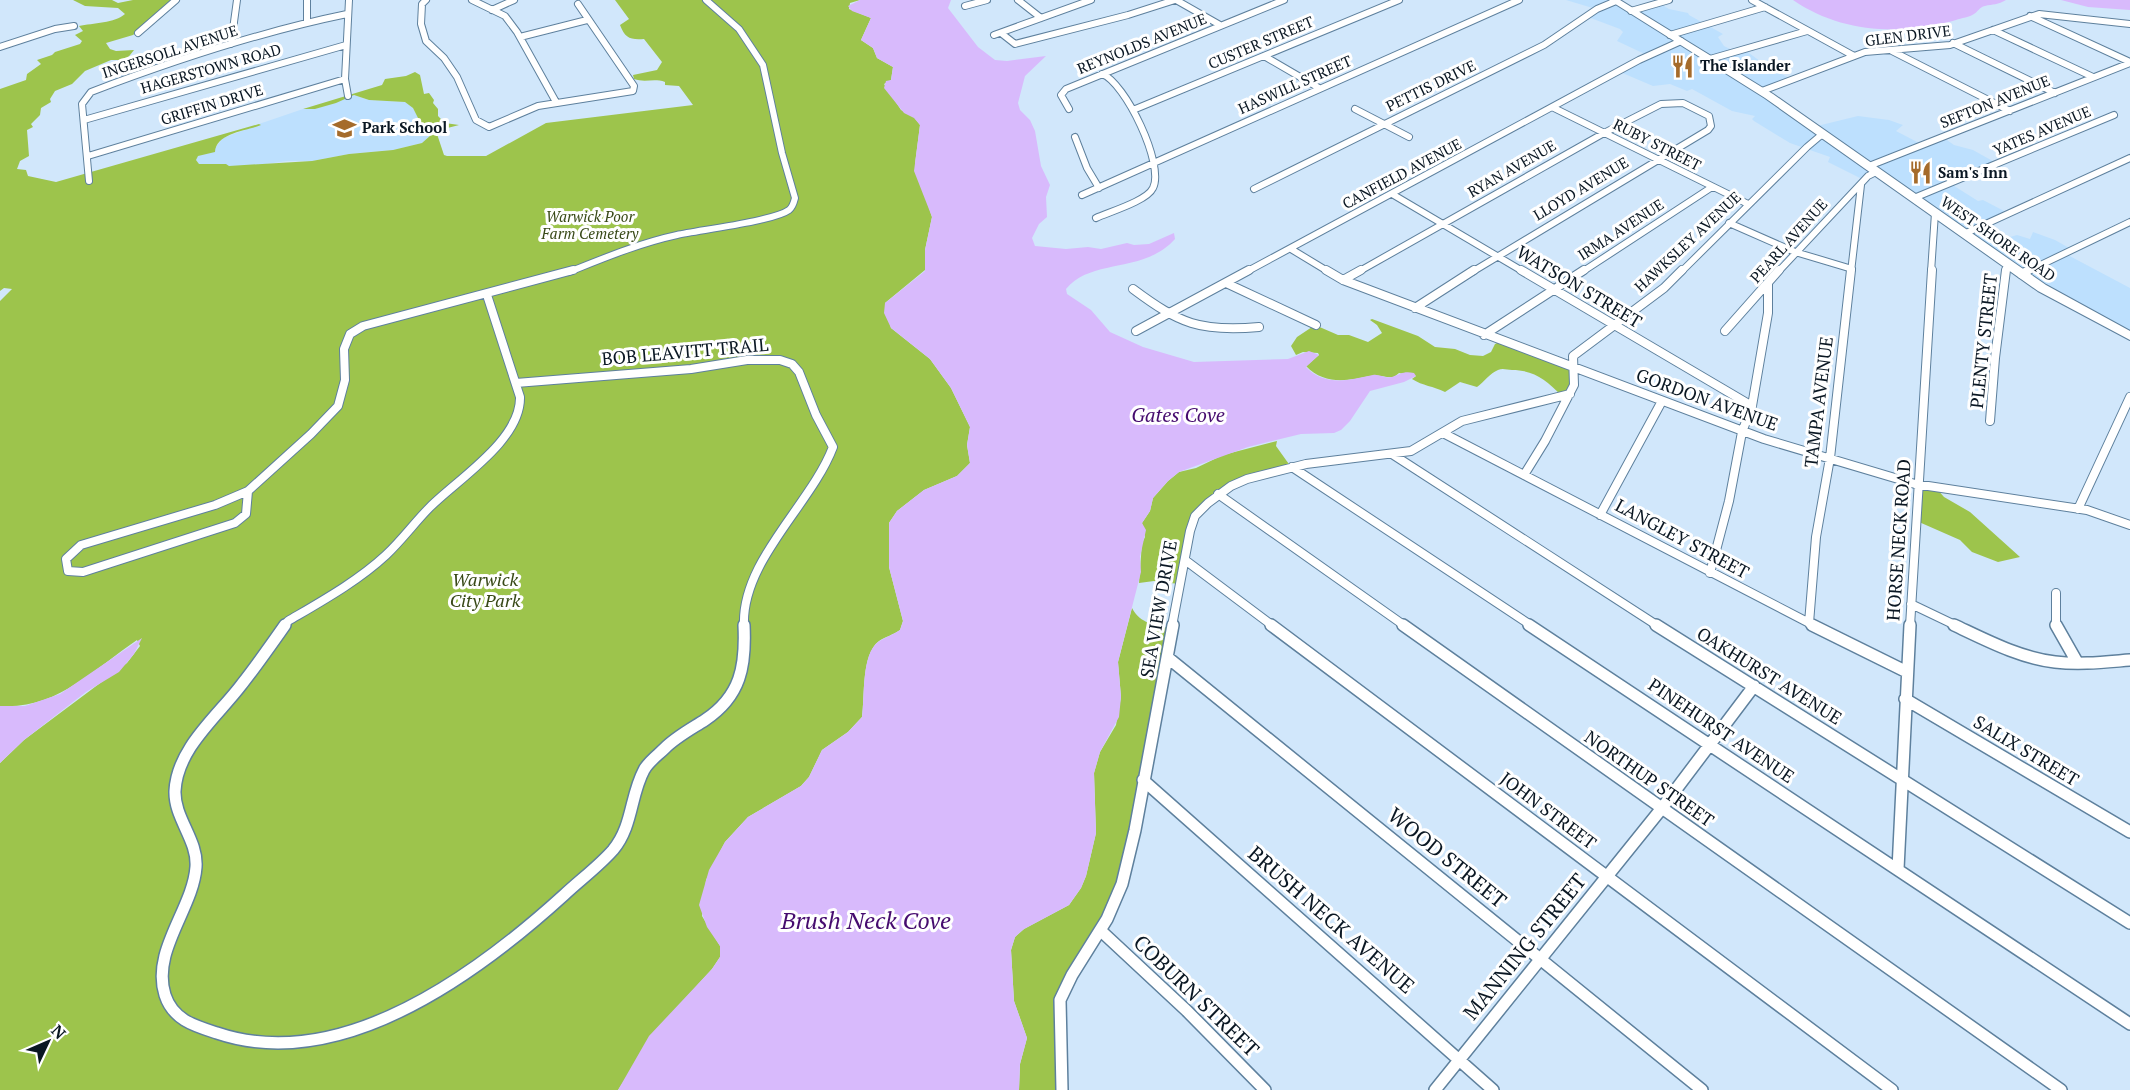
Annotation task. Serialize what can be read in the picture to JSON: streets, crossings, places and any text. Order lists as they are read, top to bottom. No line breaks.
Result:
{"streets":{"main road":["WEST SHORE ROAD"],"street":["GLEN DRIVE","CUSTER STREET","REYNOLDS AVENUE","INGERSOLL AVENUE","HAGERSTOWN ROAD","HASWILL STREET","PETTIS DRIVE","SEFTON AVENUE","GRIFFIN DRIVE","YATES AVENUE","RUBY STREET","RYAN AVENUE","CANFIELD AVENUE","LLOYD AVENUE","IRMA AVENUE","PEARL AVENUE","HAWKSLEY AVENUE","WATSON STREET","PLENTY STREET","BOB LEAVITT TRAIL","GORDON AVENUE","TAMPA AVENUE","LANGLEY STREET","HORSE NECK ROAD","SEA VIEW DRIVE","OAKHURST AVENUE","PINEHURST AVENUE","SALIX STREET","NORTHUP STREET","JOHN STREET","WOOD STREET","BRUSH NECK AVENUE","MANNING STREET","COBURN STREET"]},"crossings":[["GLEN DRIVE","WEST SHORE ROAD"],["INGERSOLL AVENUE","HAGERSTOWN ROAD"],["INGERSOLL AVENUE","GRIFFIN DRIVE"],["PETTIS DRIVE","WEST SHORE ROAD"],["SEFTON AVENUE","WEST SHORE ROAD"],["SEFTON AVENUE","PEARL AVENUE"],["YATES AVENUE","WEST SHORE ROAD"],["RUBY STREET","RYAN AVENUE"],["RUBY STREET","CANFIELD AVENUE"],["RUBY STREET","LLOYD AVENUE"],["RUBY STREET","IRMA AVENUE"],["RUBY STREET","HAWKSLEY AVENUE"],["RYAN AVENUE","LLOYD AVENUE"],["RYAN AVENUE","WATSON STREET"],["RYAN AVENUE","GORDON AVENUE"],["CANFIELD AVENUE","WEST SHORE ROAD"],["CANFIELD AVENUE","WATSON STREET"],["CANFIELD AVENUE","GORDON AVENUE"],["LLOYD AVENUE","WATSON STREET"],["LLOYD AVENUE","GORDON AVENUE"],["IRMA AVENUE","WATSON STREET"],["IRMA AVENUE","GORDON AVENUE"],["WEST SHORE ROAD","PEARL AVENUE"],["WEST SHORE ROAD","HAWKSLEY AVENUE"],["WEST SHORE ROAD","PLENTY STREET"],["WEST SHORE ROAD","HORSE NECK ROAD"],["PEARL AVENUE","TAMPA AVENUE"],["HAWKSLEY AVENUE","WATSON STREET"],["HAWKSLEY AVENUE","GORDON AVENUE"],["GORDON AVENUE","TAMPA AVENUE"],["GORDON AVENUE","HORSE NECK ROAD"],["TAMPA AVENUE","LANGLEY STREET"],["LANGLEY STREET","HORSE NECK ROAD"],["LANGLEY STREET","SEA VIEW DRIVE"],["HORSE NECK ROAD","OAKHURST AVENUE"],["HORSE NECK ROAD","PINEHURST AVENUE"],["HORSE NECK ROAD","SALIX STREET"],["SEA VIEW DRIVE","OAKHURST AVENUE"],["SEA VIEW DRIVE","PINEHURST AVENUE"],["SEA VIEW DRIVE","NORTHUP STREET"],["SEA VIEW DRIVE","JOHN STREET"],["SEA VIEW DRIVE","WOOD STREET"],["SEA VIEW DRIVE","BRUSH NECK AVENUE"],["SEA VIEW DRIVE","COBURN STREET"],["OAKHURST AVENUE","MANNING STREET"],["PINEHURST AVENUE","MANNING STREET"],["NORTHUP STREET","MANNING STREET"],["JOHN STREET","MANNING STREET"],["WOOD STREET","MANNING STREET"],["BRUSH NECK AVENUE","MANNING STREET"]],"water":["Gates Cove","Brush Neck Cove"],"parks":["Warwick Poor Farm Cemetery","Warwick City Park"],"places":{"restaurant":["The Islander","Sam's Inn"],"school or university":["Park School"]},"north":"top right"}
